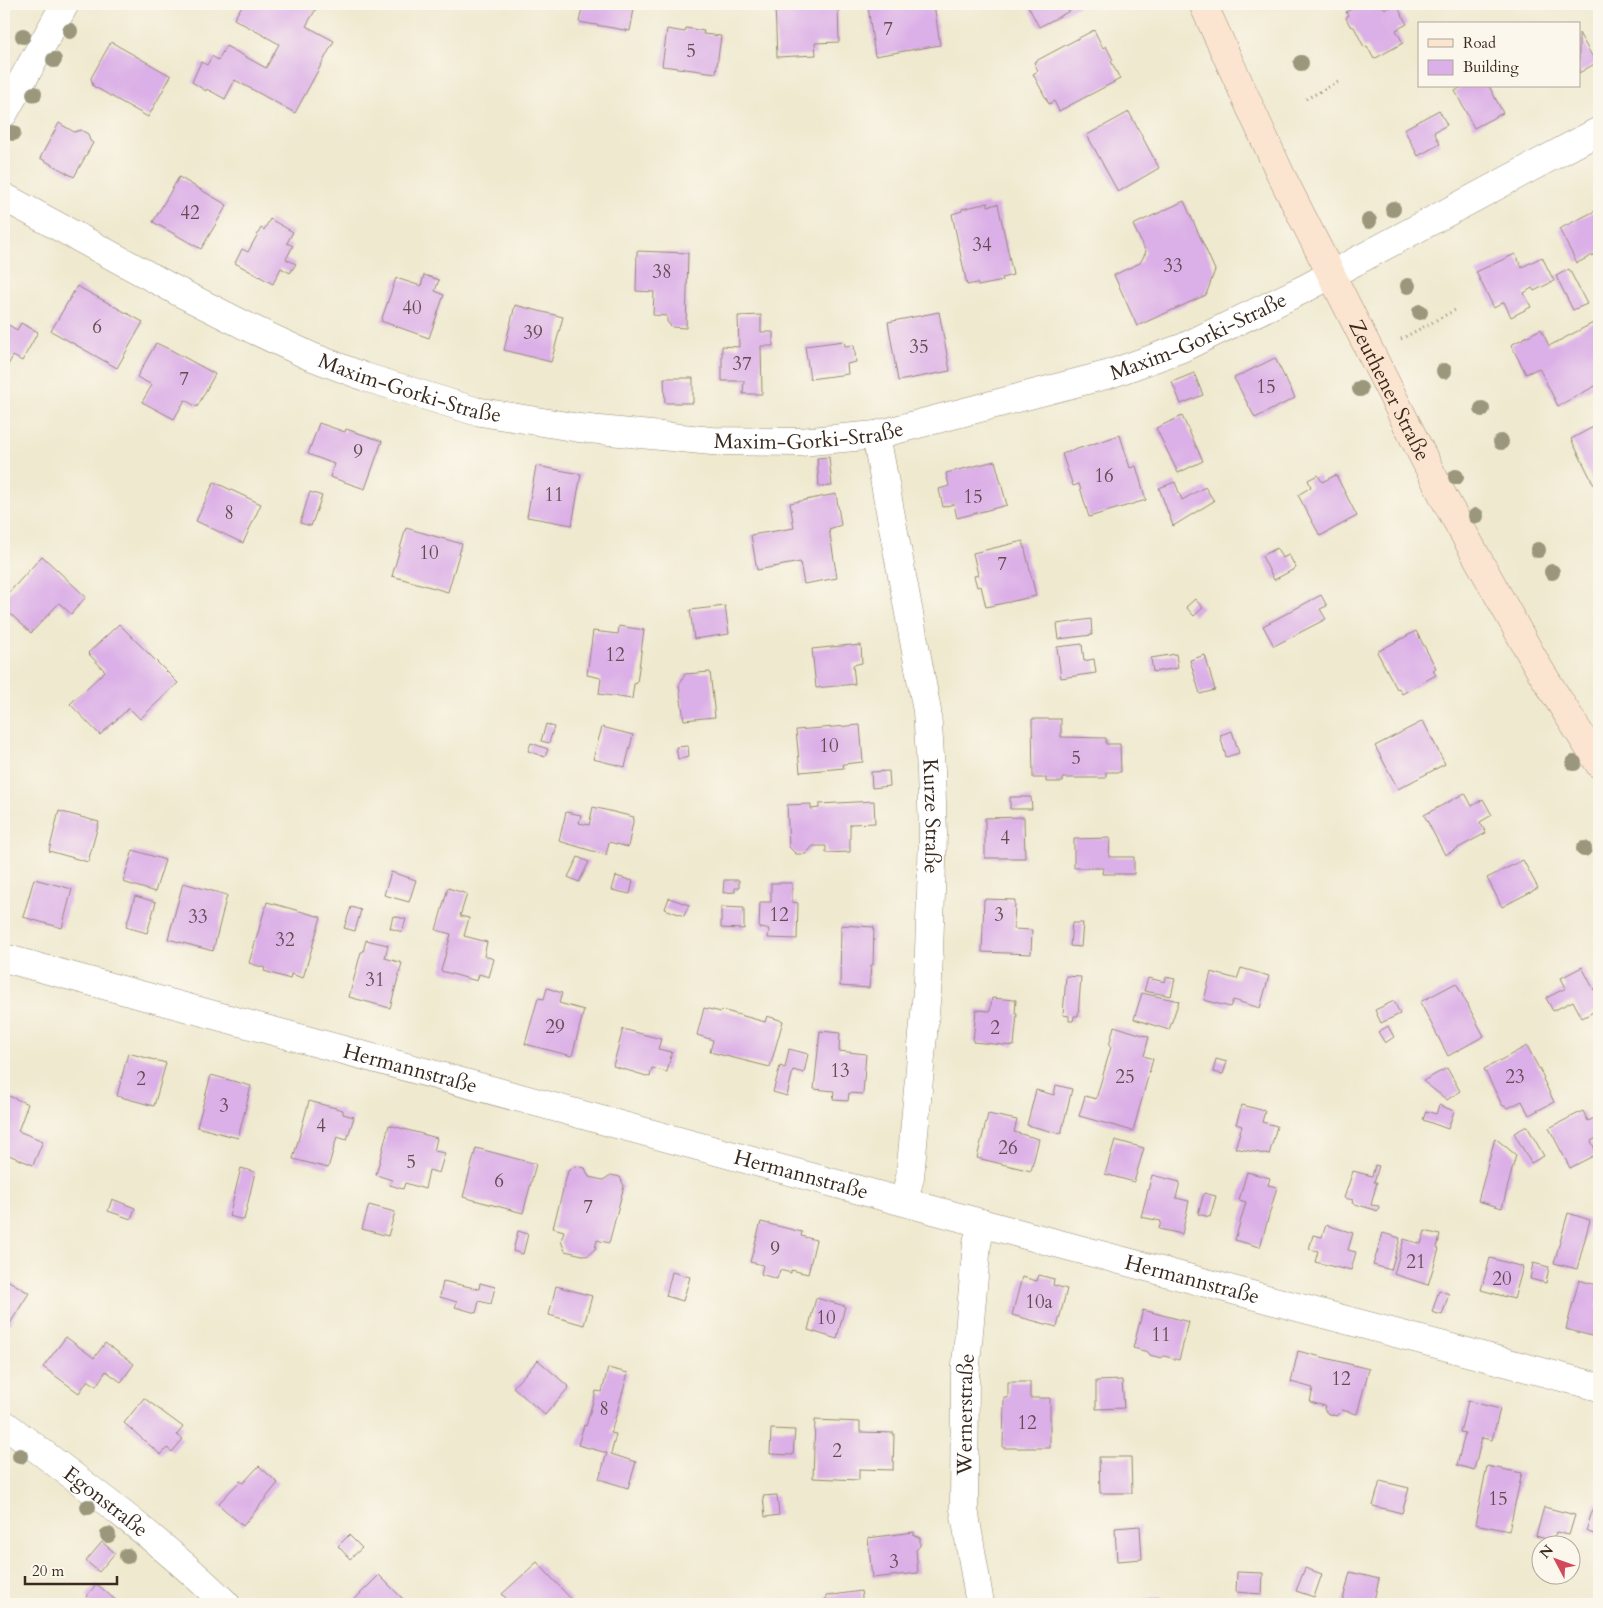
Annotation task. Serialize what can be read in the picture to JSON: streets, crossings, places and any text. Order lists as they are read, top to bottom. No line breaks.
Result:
{"streets":{"main road":["Zeuthener Straße"],"street":["Maxim-Gorki-Straße","Kurze Straße","Hermannstraße","Wernerstraße","Egonstraße"]},"crossings":[["Maxim-Gorki-Straße","Zeuthener Straße"],["Maxim-Gorki-Straße","Kurze Straße"],["Kurze Straße","Hermannstraße"],["Hermannstraße","Wernerstraße"]],"house_numbers":["7","5","42","34","33","38","40","6","39","35","37","7","15","9","16","11","15","8","10","7","12","10","5","4","12","3","33","32","31","29","2","13","25","23","2","3","4","26","5","6","7","9","21","20","10a","10","11","12","8","12","2","15","3"],"legend":["Road","Building"],"scale_bar":"20 m","north":"top left"}
